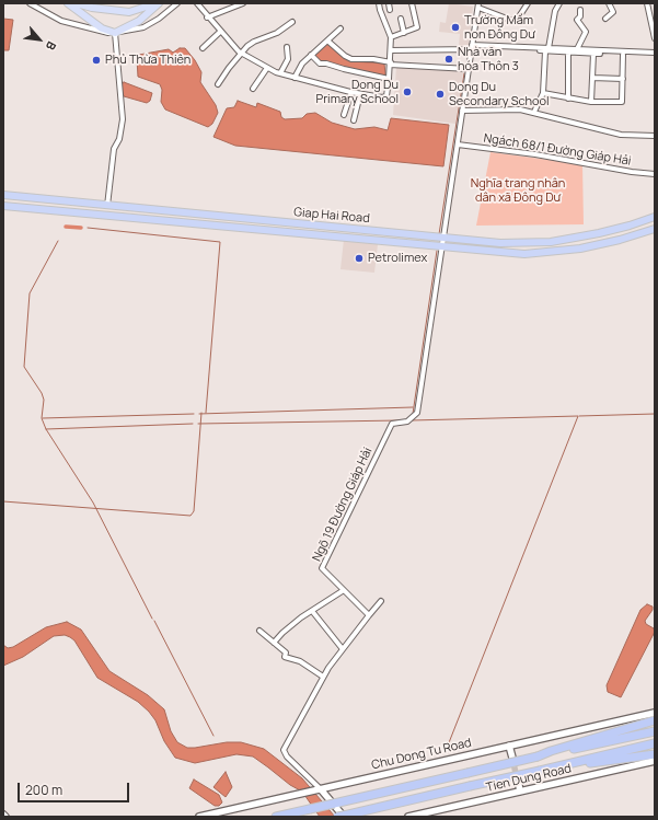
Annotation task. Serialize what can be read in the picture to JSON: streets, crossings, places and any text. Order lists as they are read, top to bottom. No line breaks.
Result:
{"streets":{"highway":["Giap Hai Road"],"main road":["Chu Dong Tu Road","Tien Dung Road"],"street":["Ngách 68/1 Đường Giáp Hải","Ngõ 19 Đường Giáp Hải"]},"crossings":[["Giap Hai Road","Ngõ 19 Đường Giáp Hải"]],"parks":["Nghĩa trang nhân dân xã Đông Dư"],"places":["Trường Mầm non Đông Dư","Nhà văn hóa Thôn 3","Phủ Thừa Thiên","Dong Du Primary School","Dong Du Secondary School","Petrolimex"],"scale_bar":"200 m","north":"bottom right"}
